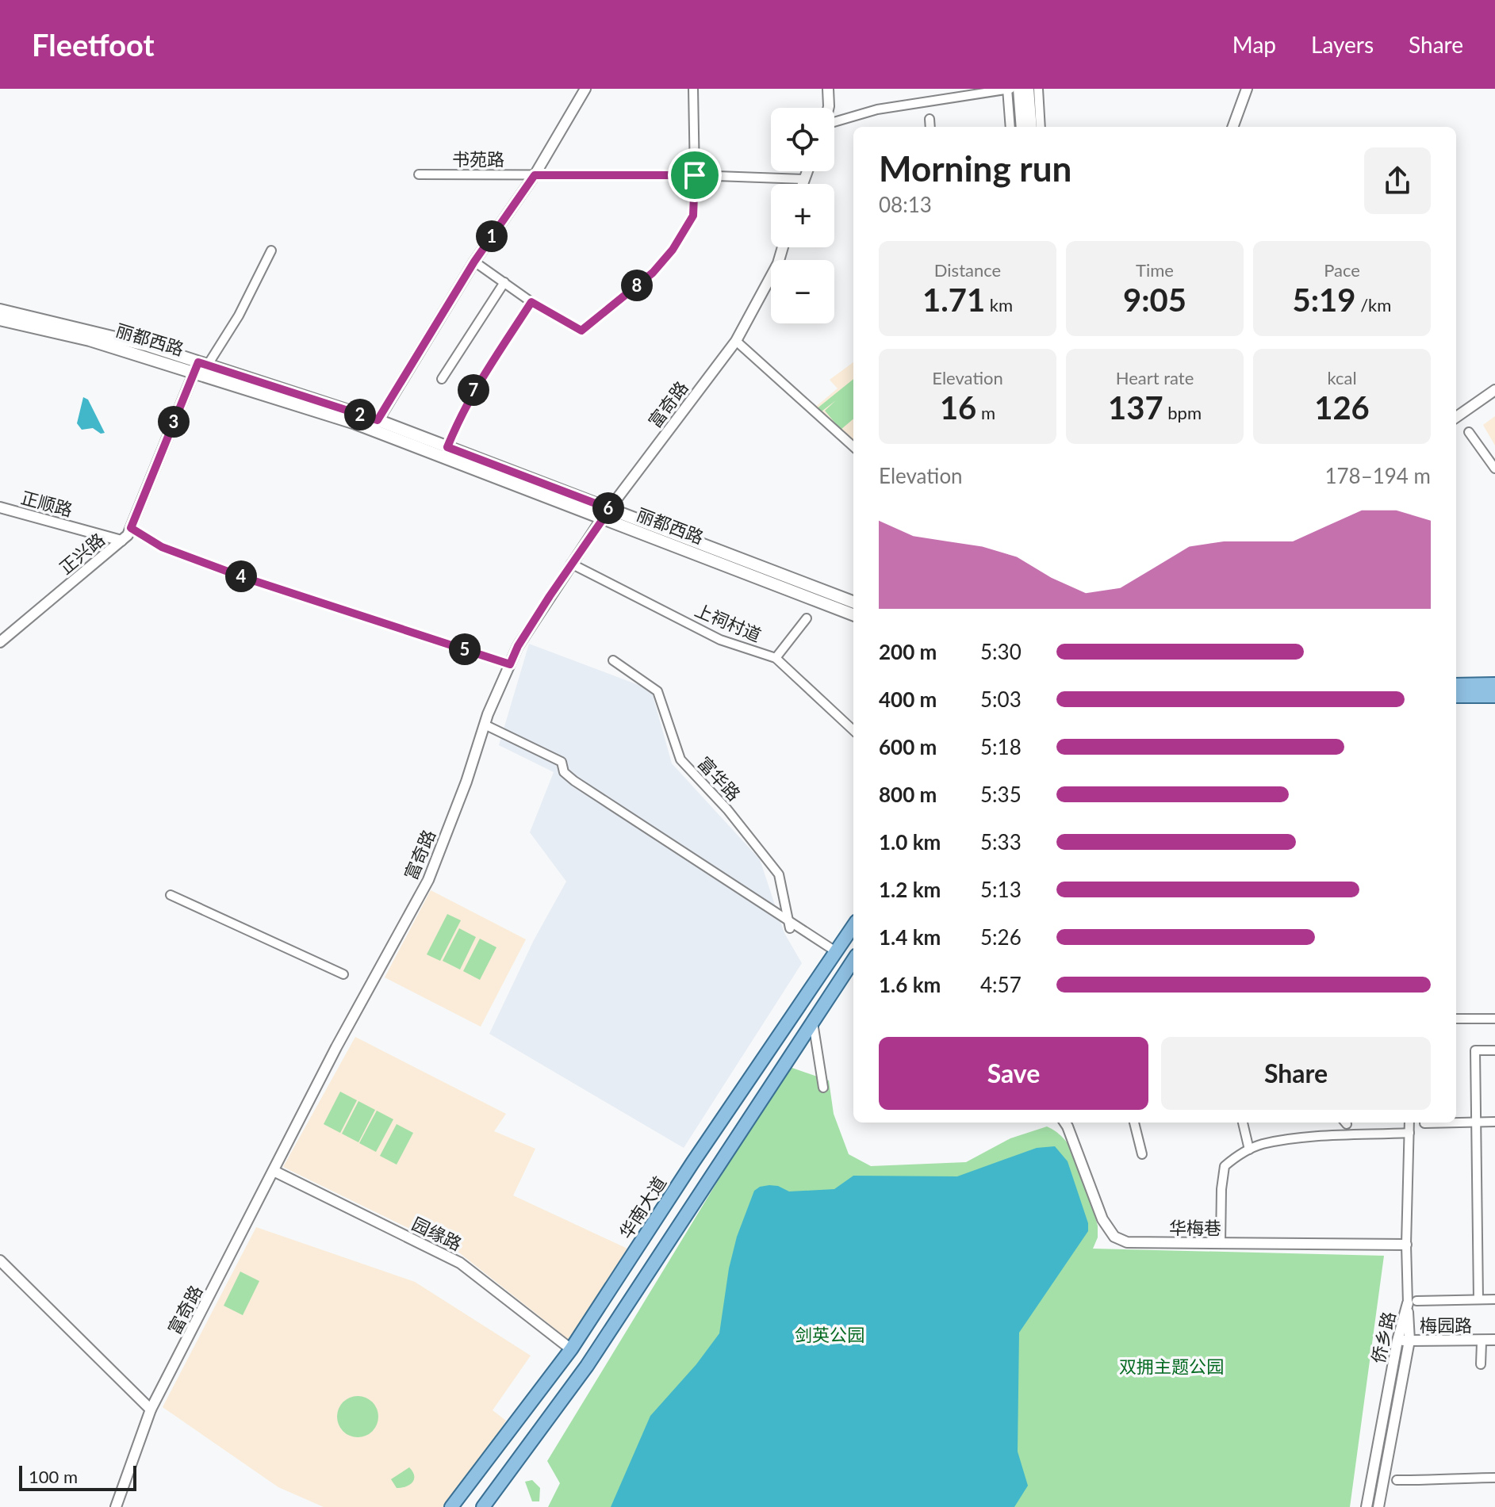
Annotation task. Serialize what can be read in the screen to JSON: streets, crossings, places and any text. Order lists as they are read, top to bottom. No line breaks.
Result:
{"streets":{"main road":["丽都西路","华南大道"],"street":["书苑路","富奇路","正顺路","正兴路","上祠村道","富华路","华梅巷","园缘路","梅园路","侨乡路"]},"crossings":[["丽都西路","富奇路"],["丽都西路","正兴路"],["富奇路","上祠村道"],["富奇路","园缘路"],["正顺路","正兴路"],["华南大道","园缘路"],["梅园路","侨乡路"]],"parks":["剑英公园","双拥主题公园"],"scale_bar":"100 m","page":{"header":"Fleetfoot","nav":["Map","Layers","Share"],"map_buttons":["+","−"],"heading":["Morning run","08:13"],"pins":["1","8","7","2","3","6","4","5"],"stats":[["Distance","1.71 km"],["Time","9:05"],["Pace","5:19 /km"],["Elevation","16 m"],["Heart rate","137 bpm"],["kcal","126"]],"chart":["Elevation","178–194 m"],"list":[{"name":"200 m","note":"5:30"},{"name":"400 m","note":"5:03"},{"name":"600 m","note":"5:18"},{"name":"800 m","note":"5:35"},{"name":"1.0 km","note":"5:33"},{"name":"1.2 km","note":"5:13"},{"name":"1.4 km","note":"5:26"},{"name":"1.6 km","note":"4:57"}],"buttons":["Save","Share"],"scale":"100 m"}}
